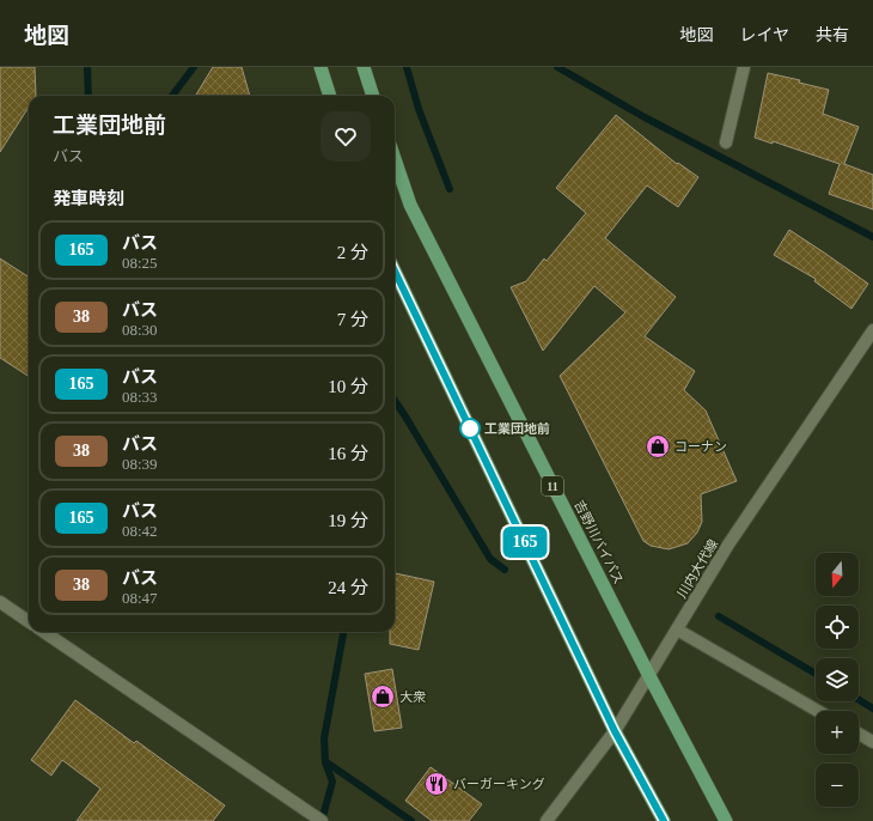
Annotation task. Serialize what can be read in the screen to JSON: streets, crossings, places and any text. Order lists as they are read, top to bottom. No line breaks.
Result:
{"streets":{"highway":["11","吉野川バイパス"],"street":["川内大代線"]},"crossings":[["吉野川バイパス","川内大代線"]],"places":{"other":["工業団地前"],"shop":["コーナン","大衆"],"restaurant":["バーガーキング"]},"lines":["bus line 165"],"north":"bottom","page":{"header":"地図","nav":["地図","レイヤ","共有"],"on_map":"165","heading":[["工業団地前","バス"],"発車時刻"],"list":[{"mark":"165","name":"バス","note":"08:25","value":"2 分"},{"mark":"38","name":"バス","note":"08:30","value":"7 分"},{"mark":"165","name":"バス","note":"08:33","value":"10 分"},{"mark":"38","name":"バス","note":"08:39","value":"16 分"},{"mark":"165","name":"バス","note":"08:42","value":"19 分"},{"mark":"38","name":"バス","note":"08:47","value":"24 分"}],"map_buttons":["+","−"]}}
